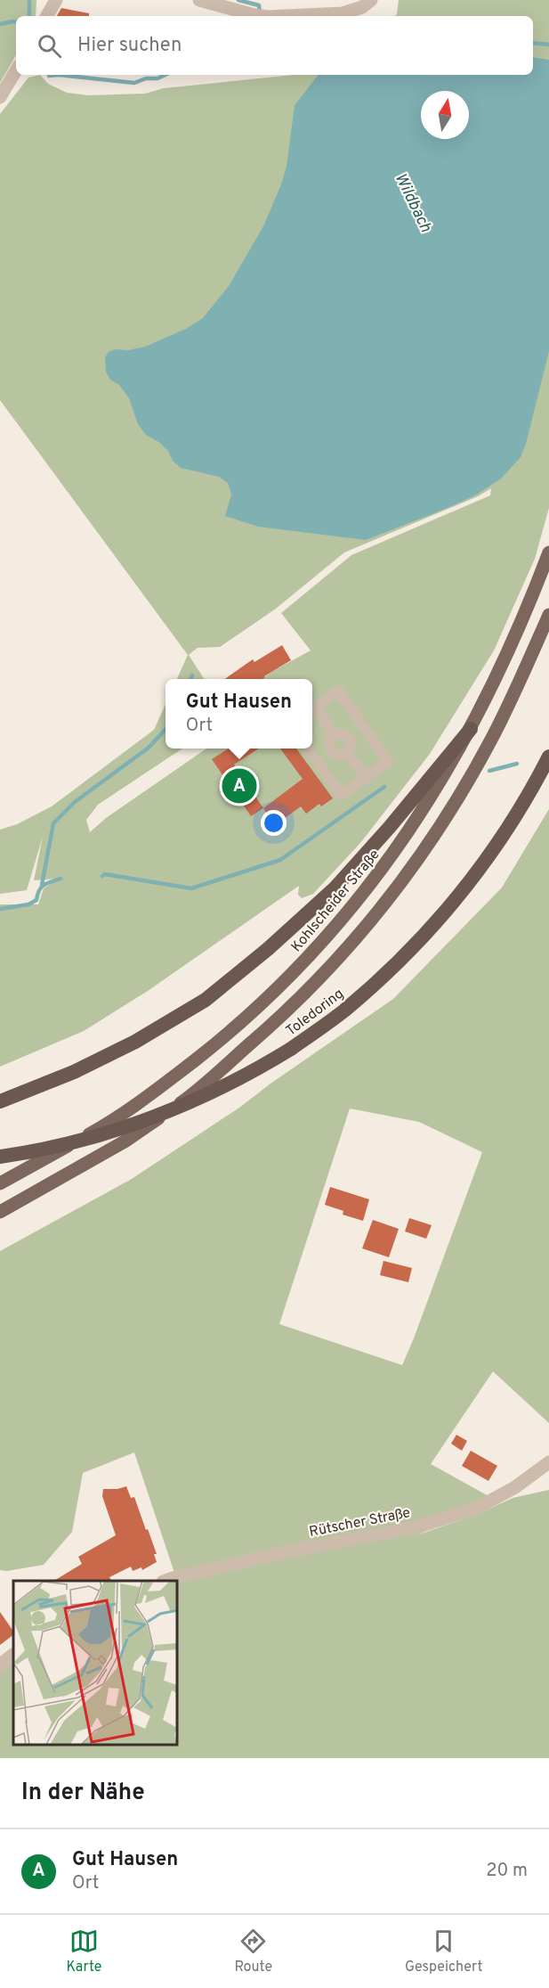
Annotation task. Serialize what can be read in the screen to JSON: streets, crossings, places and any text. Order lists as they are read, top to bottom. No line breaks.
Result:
{"streets":{"highway":["Toledoring"],"main road":["Kohlscheider Straße"],"street":["Rütscher Straße"]},"water":["Wildbach"],"north":"top","page":{"search":"Hier suchen","popup":["Gut Hausen","Ort"],"pins":"A","heading":"In der Nähe","list":[{"mark":"A","name":"Gut Hausen","note":"Ort","value":"20 m"}],"nav":["Karte","Route","Gespeichert"]}}
